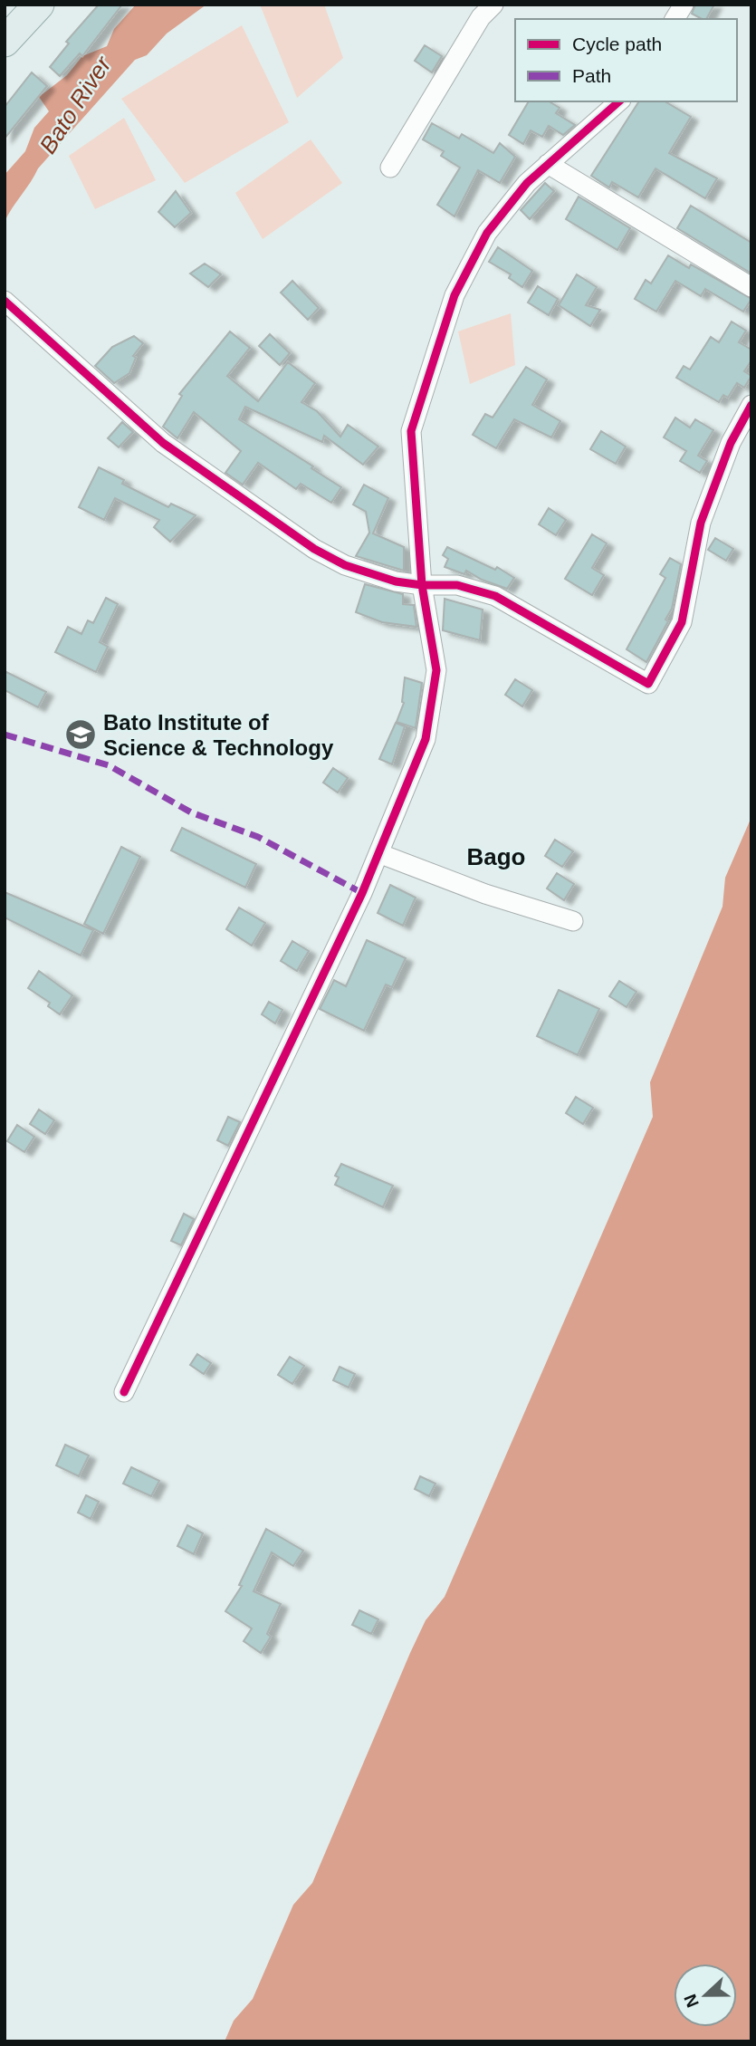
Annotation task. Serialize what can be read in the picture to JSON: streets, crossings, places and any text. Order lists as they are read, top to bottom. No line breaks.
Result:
{"districts":["Bago"],"water":["Bato River"],"places":{"school or university":["Bato Institute of Science & Technology"]},"legend":["Cycle path","Path"],"north":"left"}
